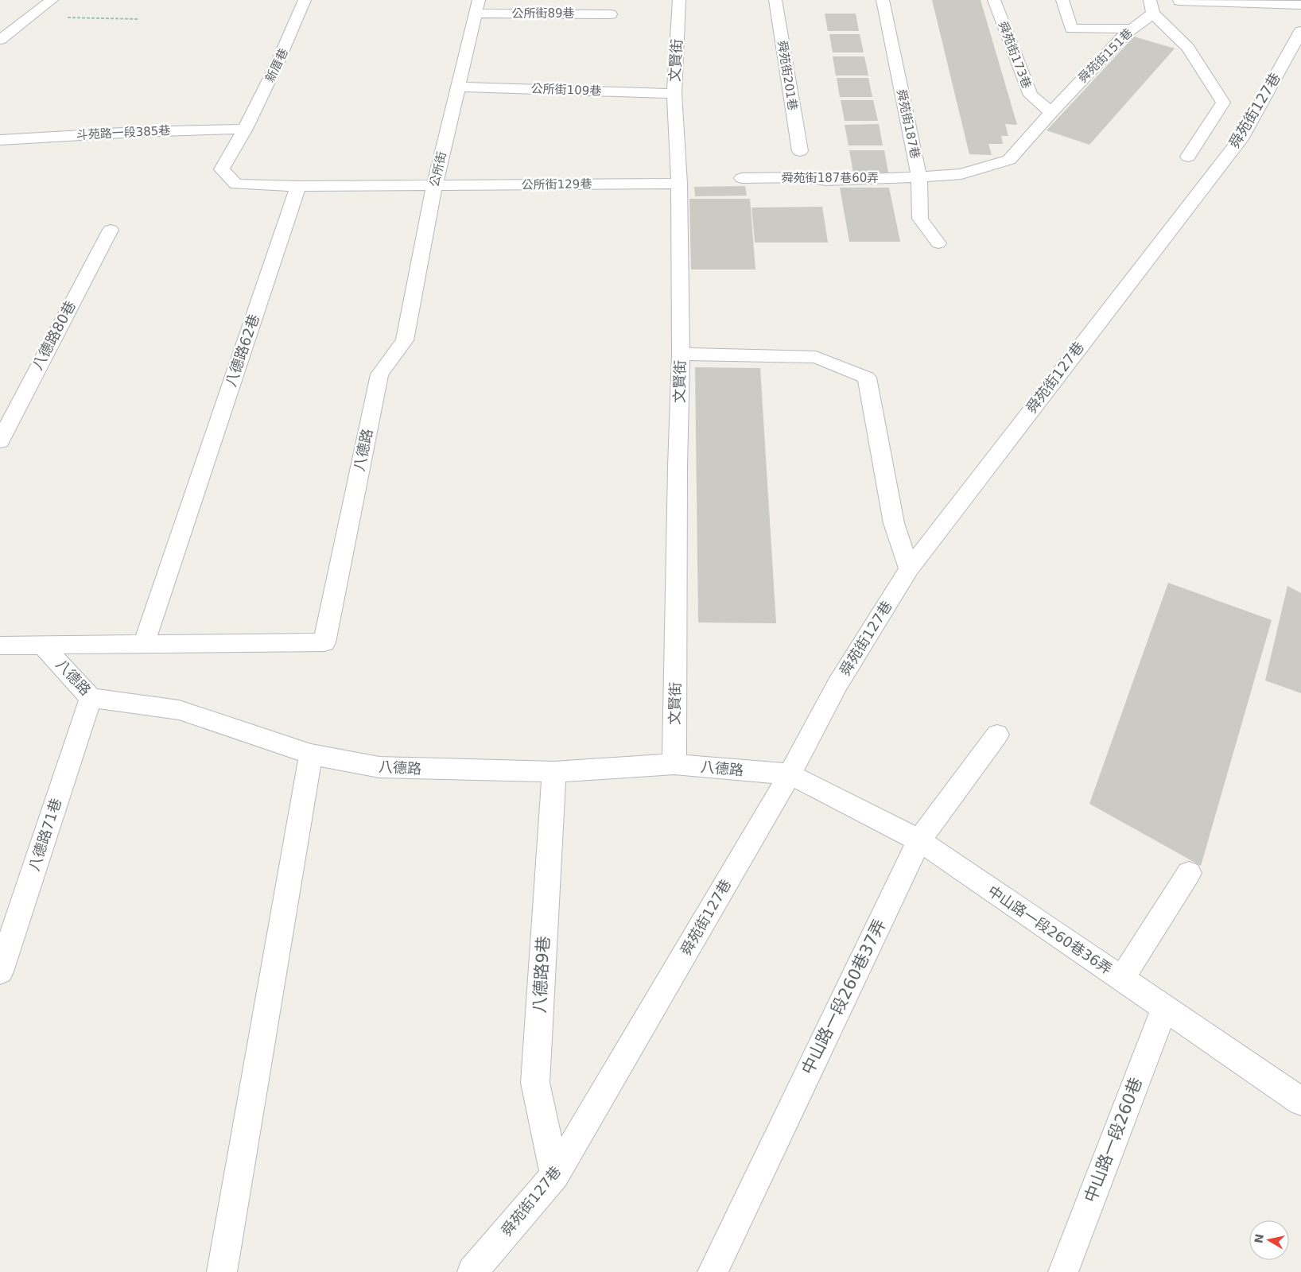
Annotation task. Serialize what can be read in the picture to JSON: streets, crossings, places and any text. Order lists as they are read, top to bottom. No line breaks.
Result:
{"streets":{"street":["公所街89巷","舜苑街173巷","舜苑街151巷","文賢街","新厝巷","舜苑街201巷","公所街109巷","舜苑街127巷","舜苑街187巷","斗苑路一段385巷","公所街","舜苑街187巷60弄","公所街129巷","八德路80巷","八德路62巷","八德路","八德路71巷","中山路一段260巷36弄","八德路9巷","中山路一段260巷37弄","中山路一段260巷"]},"crossings":[["公所街89巷","公所街"],["舜苑街173巷","舜苑街151巷"],["文賢街","公所街109巷"],["文賢街","公所街129巷"],["文賢街","八德路"],["新厝巷","斗苑路一段385巷"],["新厝巷","八德路62巷"],["公所街109巷","公所街"],["舜苑街127巷","八德路"],["舜苑街127巷","中山路一段260巷36弄"],["舜苑街127巷","八德路9巷"],["舜苑街187巷","舜苑街187巷60弄"],["公所街","公所街129巷"],["公所街","八德路"],["八德路62巷","八德路"],["八德路","八德路71巷"],["八德路","中山路一段260巷36弄"],["八德路","八德路9巷"],["中山路一段260巷36弄","中山路一段260巷37弄"],["中山路一段260巷36弄","中山路一段260巷"]],"north":"left"}
